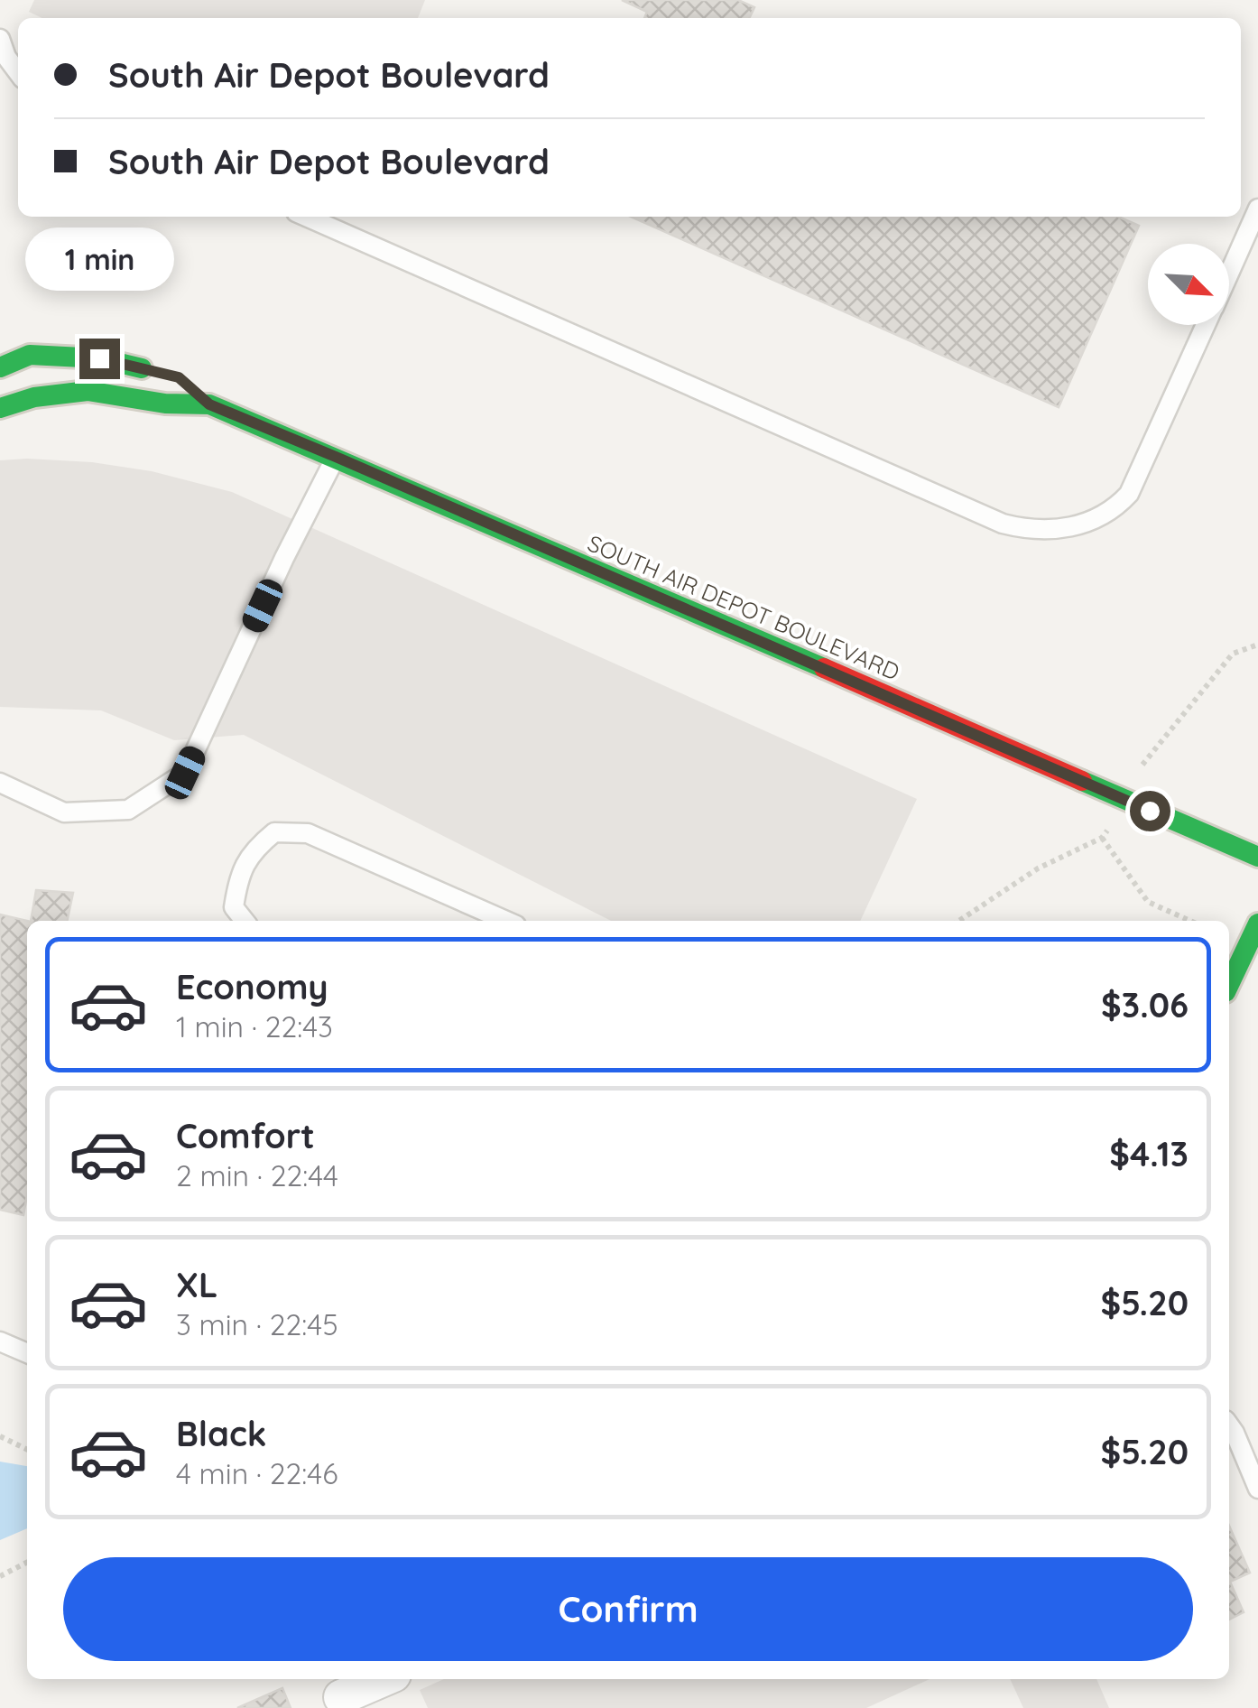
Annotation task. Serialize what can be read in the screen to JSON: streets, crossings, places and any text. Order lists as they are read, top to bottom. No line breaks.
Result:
{"streets":{"street":["SOUTH AIR DEPOT BOULEVARD"]},"north":"bottom right","page":{"banner":["South Air Depot Boulevard","South Air Depot Boulevard"],"bubble":"1 min","list":[{"name":"Economy","note":"1 min · 22:43","value":"$3.06"},{"name":"Comfort","note":"2 min · 22:44","value":"$4.13"},{"name":"XL","note":"3 min · 22:45","value":"$5.20"},{"name":"Black","note":"4 min · 22:46","value":"$5.20"}],"buttons":"Confirm"}}
